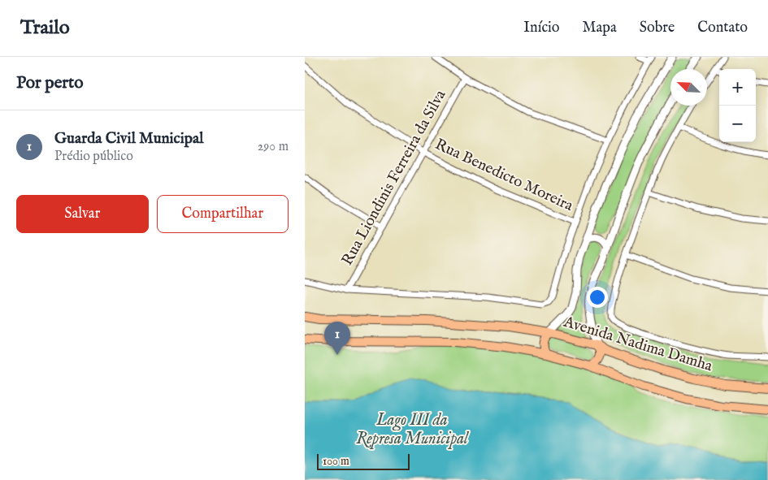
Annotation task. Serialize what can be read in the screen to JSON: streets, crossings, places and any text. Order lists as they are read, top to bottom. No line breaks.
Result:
{"streets":{"main road":["Avenida Nadima Damha"],"street":["Rua Benedicto Moreira","Rua Liondinis Ferreira da Silva"]},"crossings":[["Rua Benedicto Moreira","Rua Liondinis Ferreira da Silva"]],"water":["Lago III da Represa Municipal"],"scale_bar":"100 m","north":"top left","page":{"header":"Trailo","nav":["Início","Mapa","Sobre","Contato"],"heading":"Por perto","map_buttons":["+","−"],"list":[{"mark":"1","name":"Guarda Civil Municipal","note":"Prédio público","value":"290 m"}],"buttons":["Salvar","Compartilhar"],"pins":"1","scale":"100 m"}}
